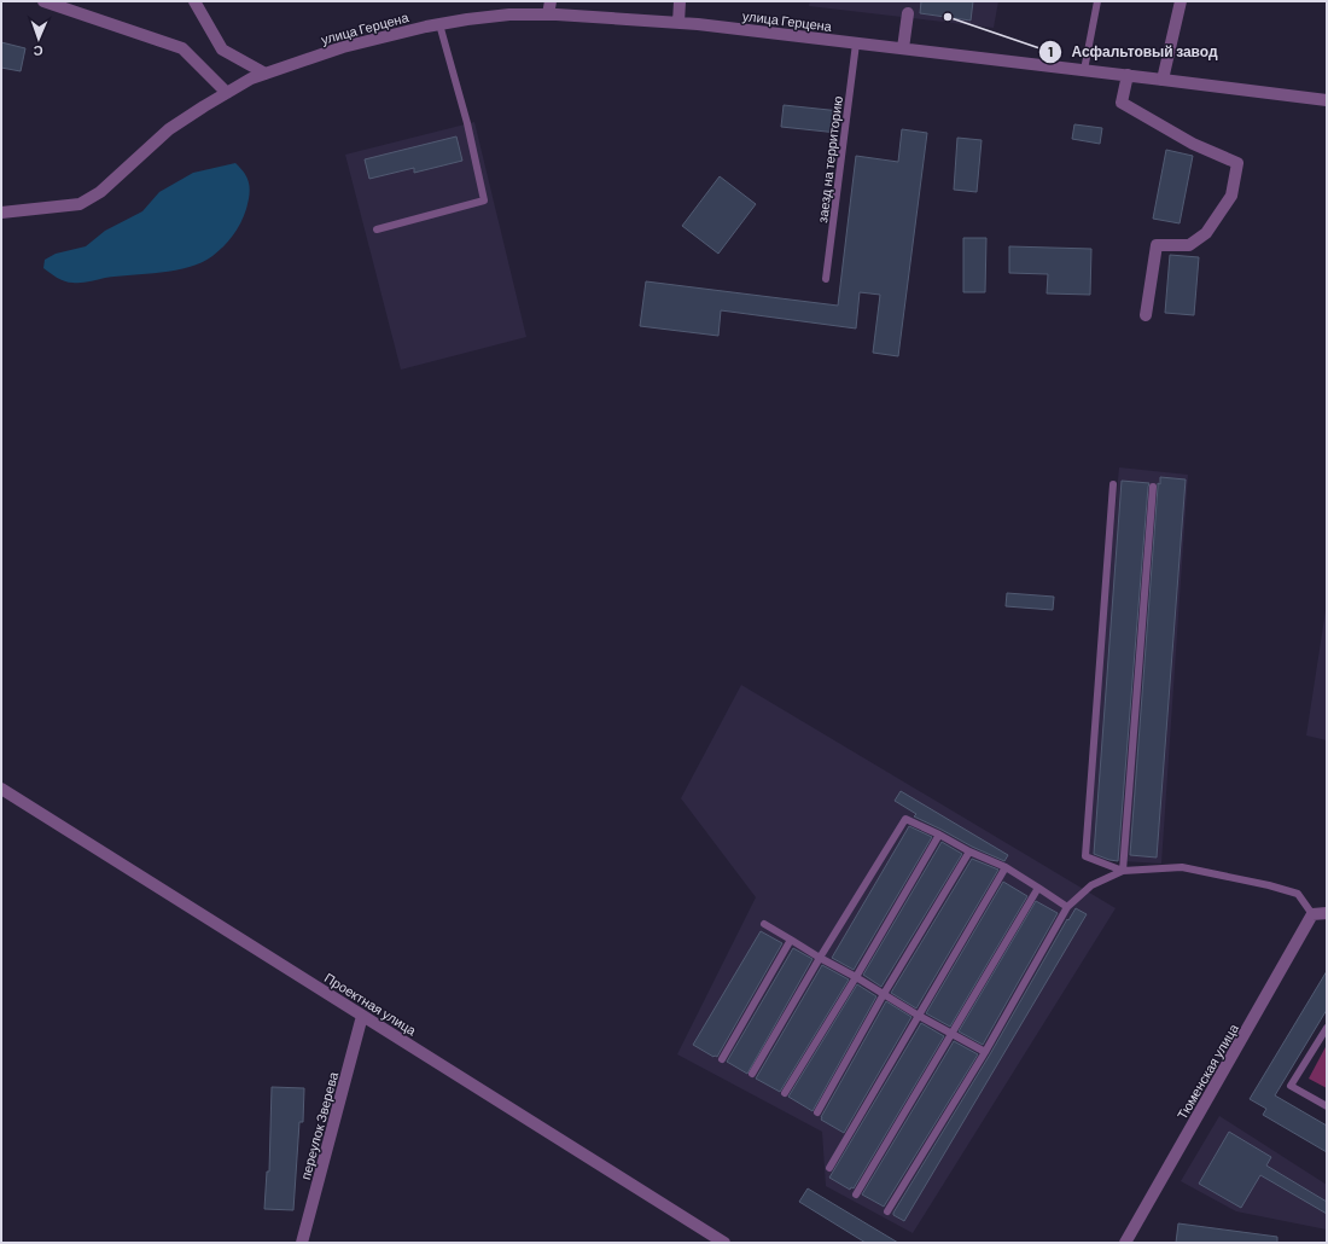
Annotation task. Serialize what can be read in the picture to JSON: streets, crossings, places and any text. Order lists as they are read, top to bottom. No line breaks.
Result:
{"streets":{"street":["улица Герцена","Проектная улица","Тюменская улица","переулок Зверева"],"lane":["заезд на территорию"]},"crossings":[["улица Герцена","заезд на территорию"],["Проектная улица","переулок Зверева"]],"places":["Асфальтовый завод"],"north":"bottom"}
